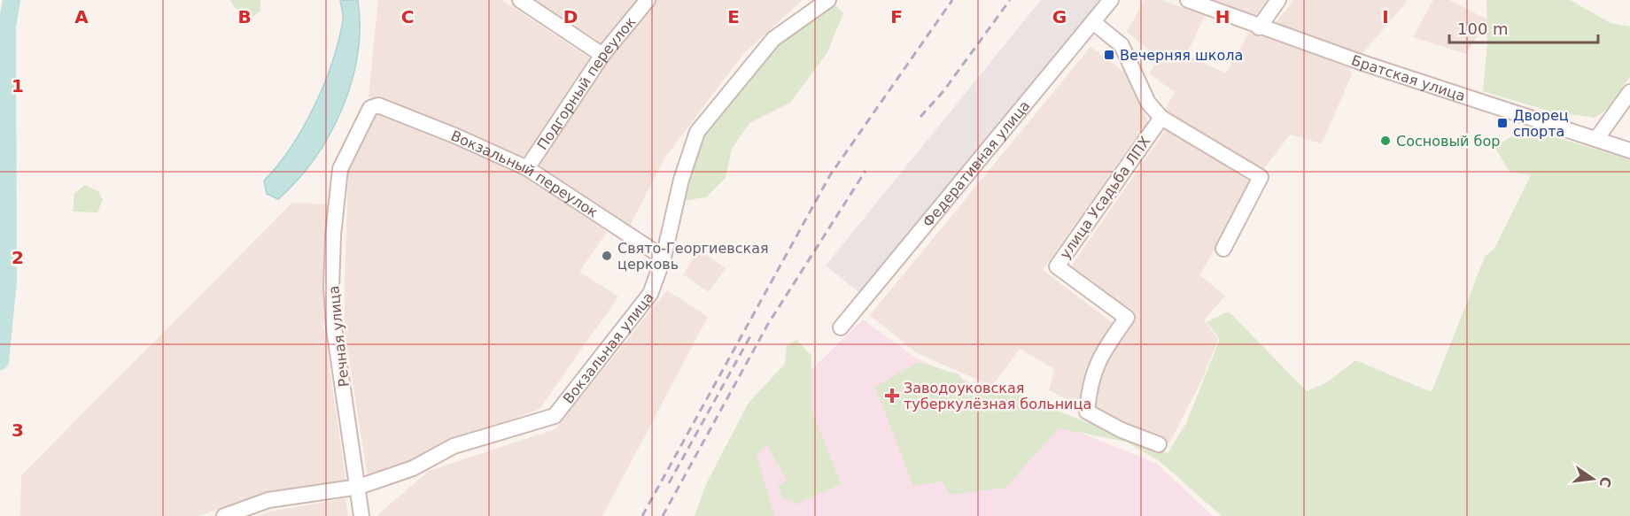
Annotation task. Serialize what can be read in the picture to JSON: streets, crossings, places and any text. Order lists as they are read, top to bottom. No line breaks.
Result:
{"streets":{"street":["Братская улица","Подгорный переулок","Федеративная улица","Вокзальный переулок","улица Усадьба ЛПХ","Речная улица","Вокзальная улица"]},"crossings":[["Подгорный переулок","Вокзальный переулок"],["Вокзальный переулок","Речная улица"],["Вокзальный переулок","Вокзальная улица"],["Речная улица","Вокзальная улица"]],"places":{"transit":["Вечерняя школа","Дворец спорта"],"other":["Сосновый бор","Свято-Георгиевская церковь"],"health":["Заводоуковская туберкулёзная больница"]},"scale_bar":"100 m","north":"right","grid":{"columns":["A","B","C","D","E","F","G","H","I"],"rows":["1","2","3"]}}
